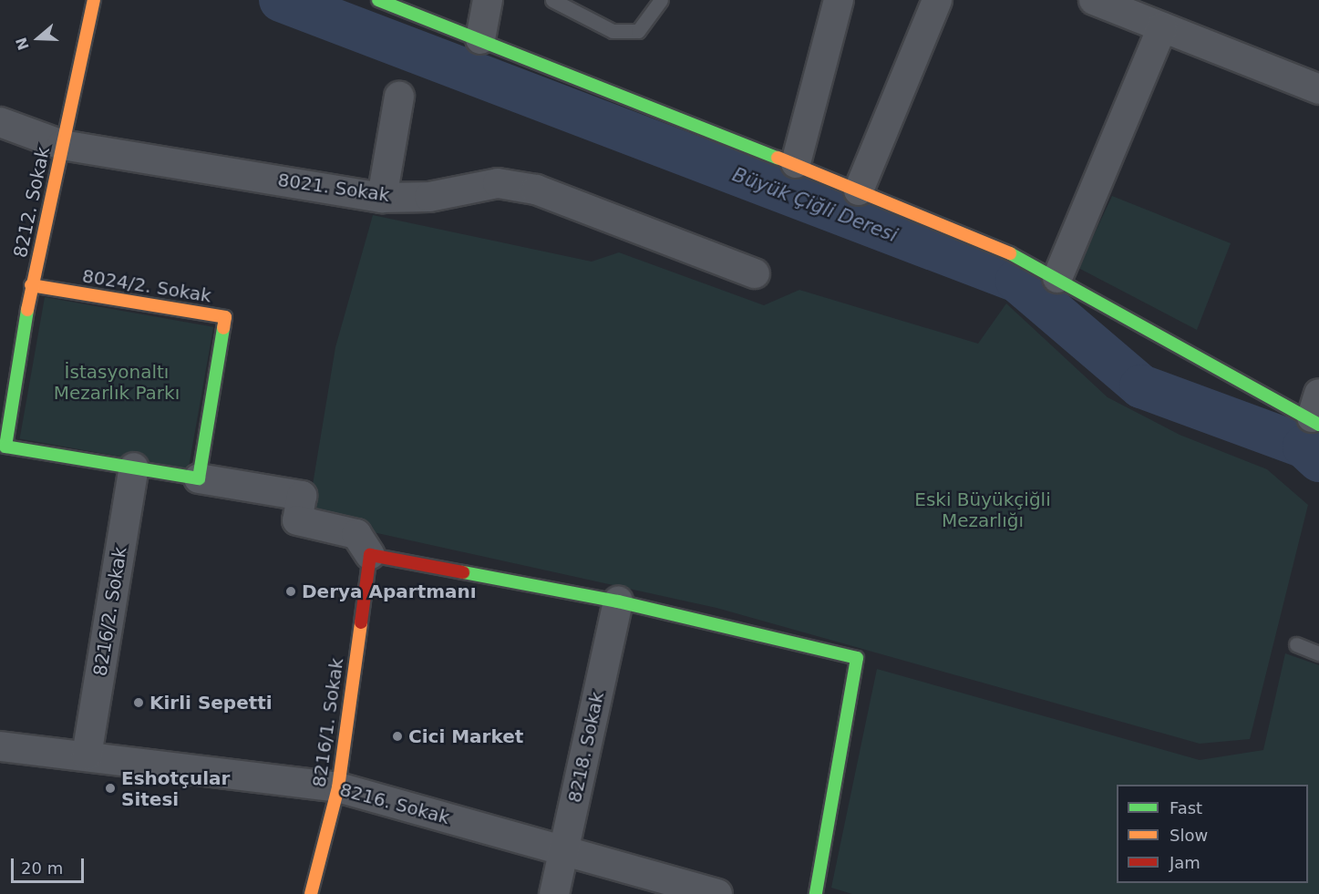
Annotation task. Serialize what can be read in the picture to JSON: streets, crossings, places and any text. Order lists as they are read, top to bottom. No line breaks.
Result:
{"streets":{"street":["8021. Sokak","8212. Sokak","8024/2. Sokak","8216/2. Sokak","8216/1. Sokak","8218. Sokak","8216. Sokak"]},"crossings":[["8021. Sokak","8212. Sokak"],["8212. Sokak","8024/2. Sokak"],["8212. Sokak","8216/2. Sokak"],["8216/2. Sokak","8216. Sokak"],["8216/1. Sokak","8216. Sokak"],["8218. Sokak","8216. Sokak"]],"water":["Büyük Çiğli Deresi"],"parks":["İstasyonaltı Mezarlık Parkı","Eski Büyükçiğli Mezarlığı"],"places":["Derya Apartmanı","Kirli Sepetti","Cici Market","Eshotçular Sitesi"],"legend":["Fast","Slow","Jam"],"scale_bar":"20 m","north":"left"}
